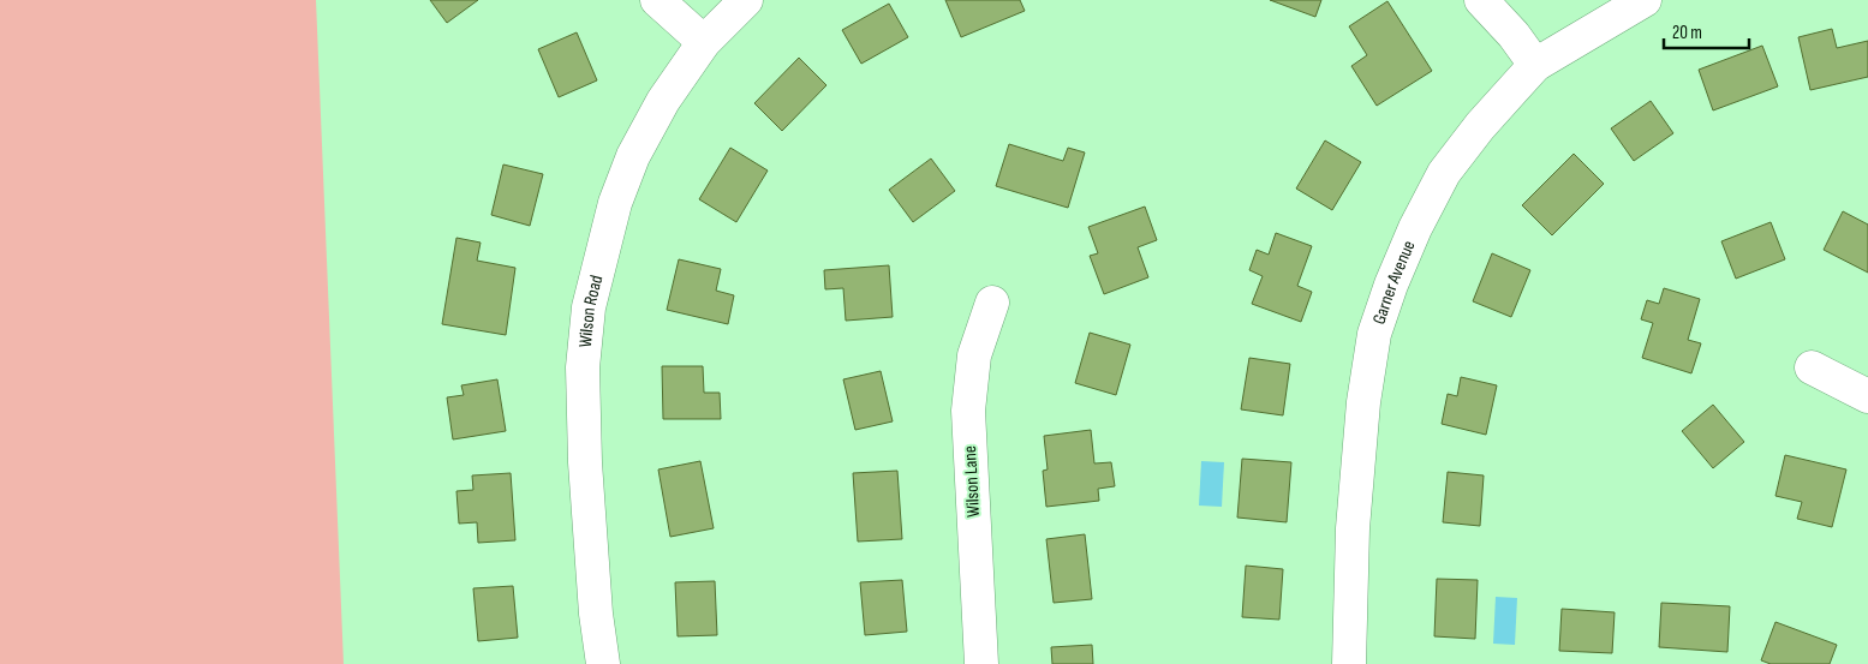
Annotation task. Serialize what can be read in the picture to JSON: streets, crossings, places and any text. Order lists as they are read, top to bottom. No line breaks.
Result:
{"streets":{"street":["Garner Avenue","Wilson Road","Wilson Lane"]},"scale_bar":"20 m"}
